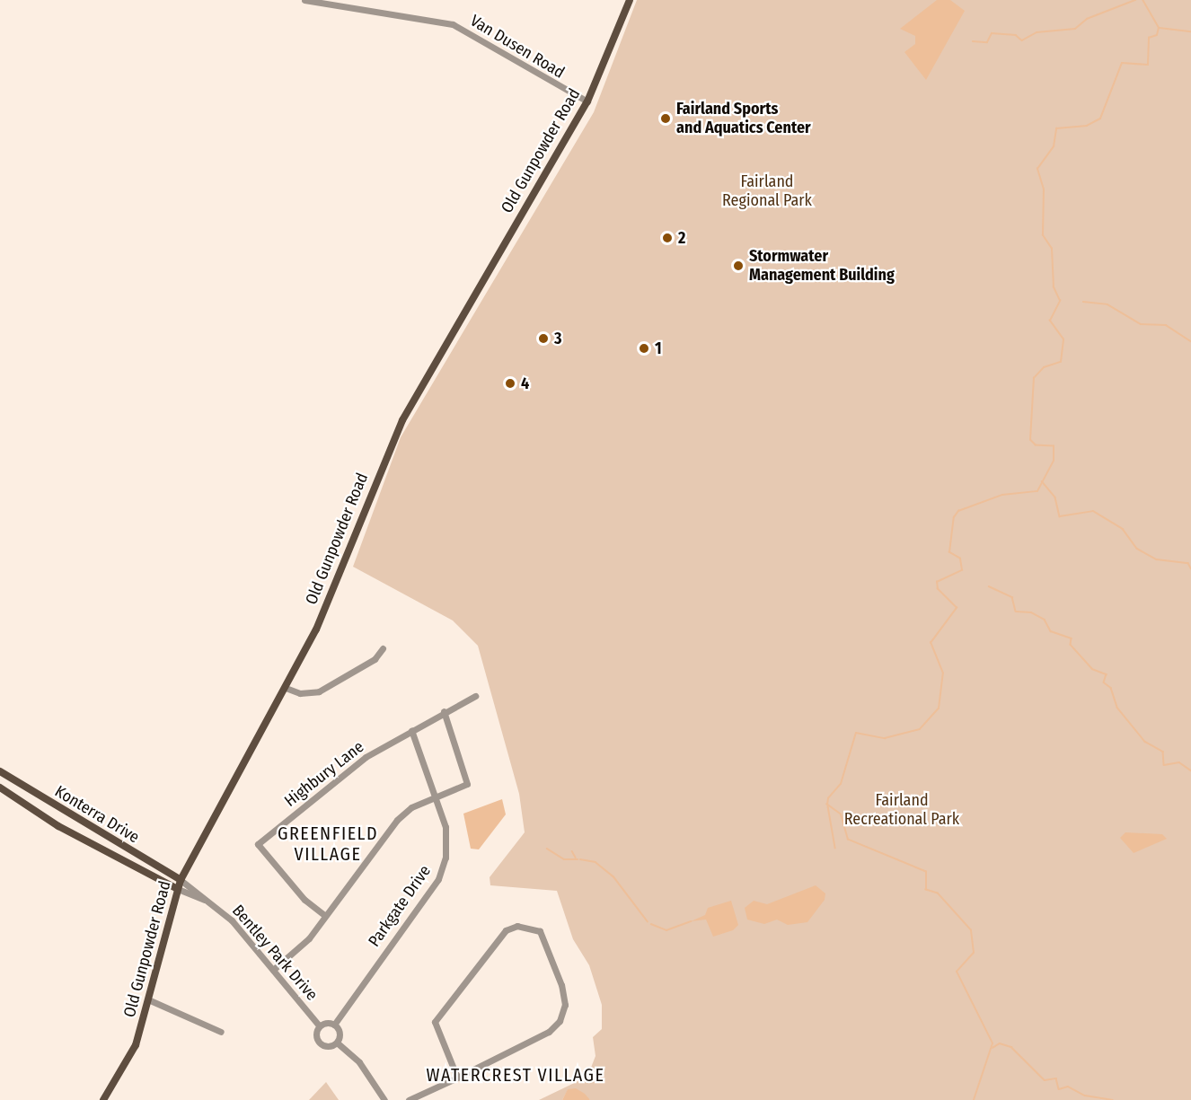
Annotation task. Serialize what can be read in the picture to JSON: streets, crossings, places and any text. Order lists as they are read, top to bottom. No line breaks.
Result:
{"streets":{"main road":["Old Gunpowder Road","Konterra Drive"],"street":["Van Dusen Road","Highbury Lane","Parkgate Drive","Bentley Park Drive"]},"crossings":[["Van Dusen Road","Old Gunpowder Road"],["Old Gunpowder Road","Konterra Drive"],["Old Gunpowder Road","Bentley Park Drive"],["Highbury Lane","Parkgate Drive"],["Konterra Drive","Bentley Park Drive"],["Parkgate Drive","Bentley Park Drive"]],"districts":["GREENFIELD VILLAGE","WATERCREST VILLAGE"],"parks":["Fairland Regional Park","Fairland Recreational Park"],"places":["Fairland Sports and Aquatics Center","2","Stormwater Management Building","3","1","4"]}
